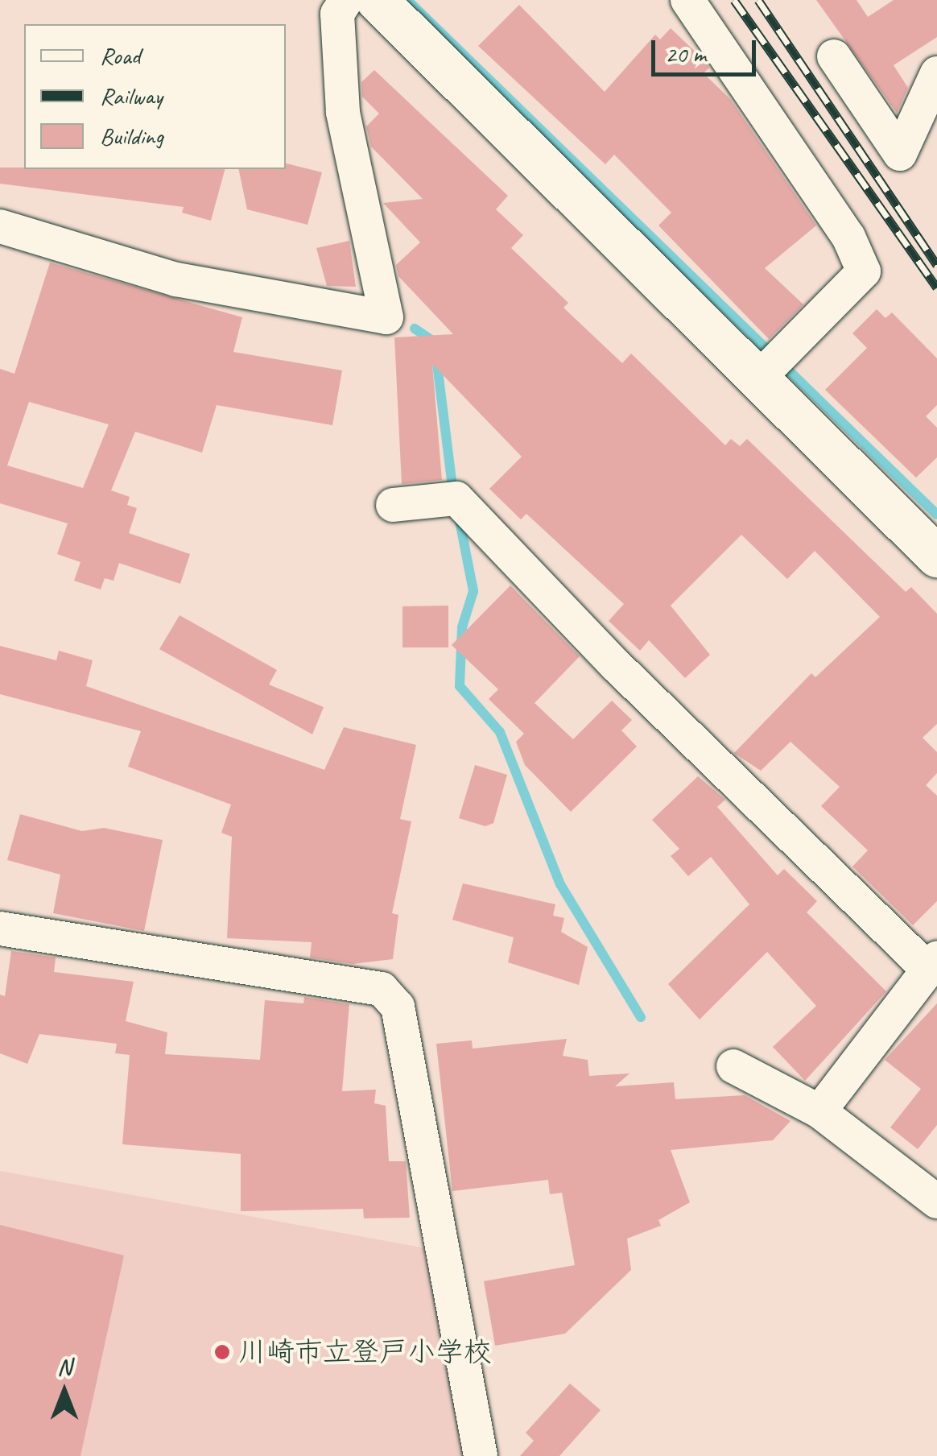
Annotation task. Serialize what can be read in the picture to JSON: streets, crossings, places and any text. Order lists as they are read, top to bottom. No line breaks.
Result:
{"places":["川崎市立登戸小学校"],"legend":["Road","Railway","Building"],"scale_bar":"20 m","north":"top"}
